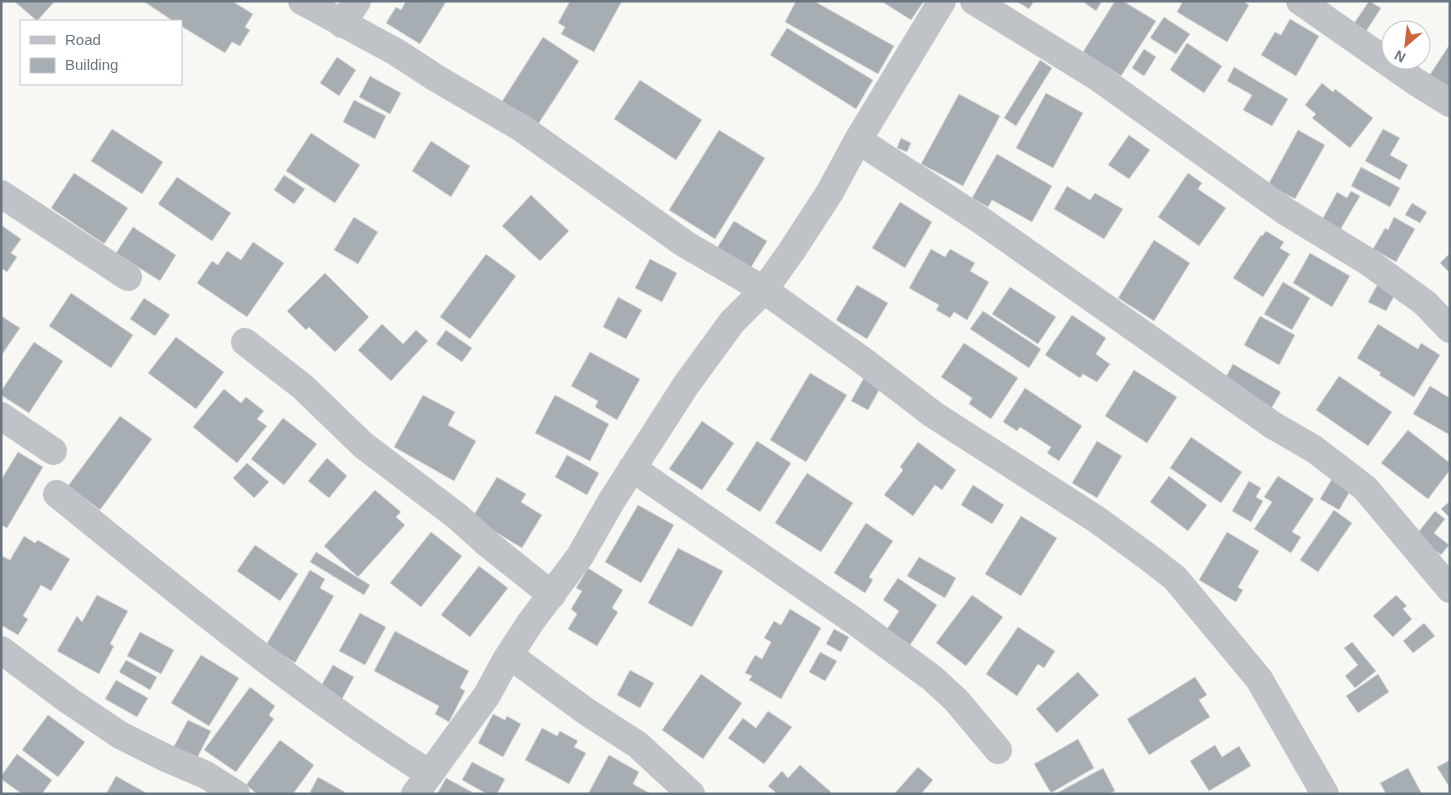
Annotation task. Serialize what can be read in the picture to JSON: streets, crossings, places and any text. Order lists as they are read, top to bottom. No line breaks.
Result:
{"legend":["Road","Building"],"north":"bottom left"}
